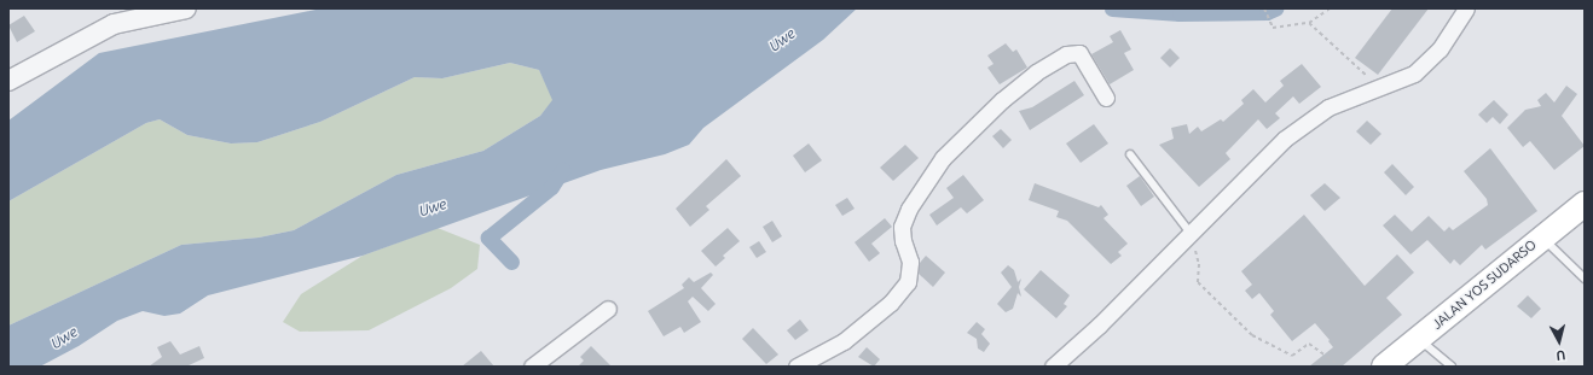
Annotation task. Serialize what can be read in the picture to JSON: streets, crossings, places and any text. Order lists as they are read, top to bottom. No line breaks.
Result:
{"streets":{"main road":["JALAN YOS SUDARSO"]},"water":["Uwe"],"north":"bottom"}
